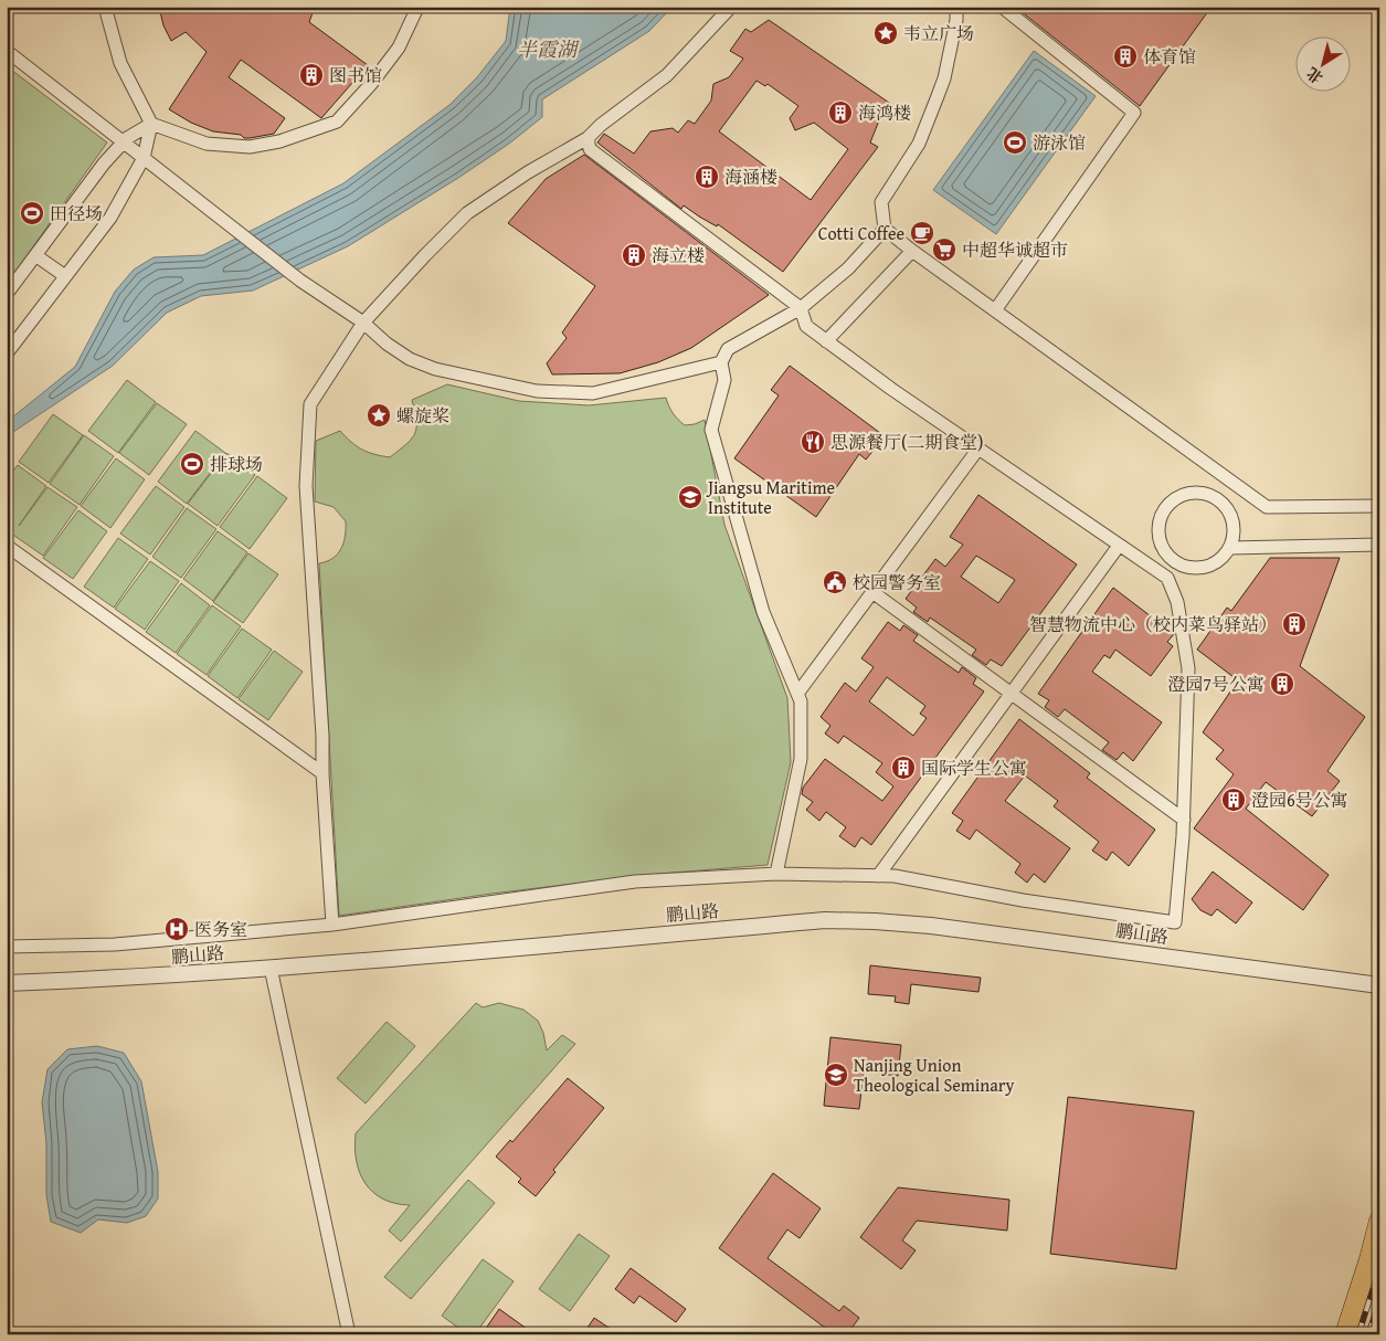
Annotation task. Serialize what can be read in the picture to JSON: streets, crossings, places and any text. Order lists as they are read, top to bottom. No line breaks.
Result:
{"streets":{"street":["鹏山路"]},"water":["半霞湖"],"places":{"place":["韦立广场","螺旋桨"],"building":["体育馆","图书馆","海鸿楼","海涵楼","海立楼","智慧物流中心（校内菜鸟驿站）","澄园7号公寓","国际学生公寓","澄园6号公寓"],"sports":["游泳馆","田径场","排球场"],"cafe":["Cotti Coffee"],"supermarket":["中超华诚超市"],"restaurant":["思源餐厅(二期食堂)"],"school or university":["Jiangsu Maritime Institute","Nanjing Union Theological Seminary"],"public building":["校园警务室"],"hospital":["医务室"]},"north":"bottom left"}
